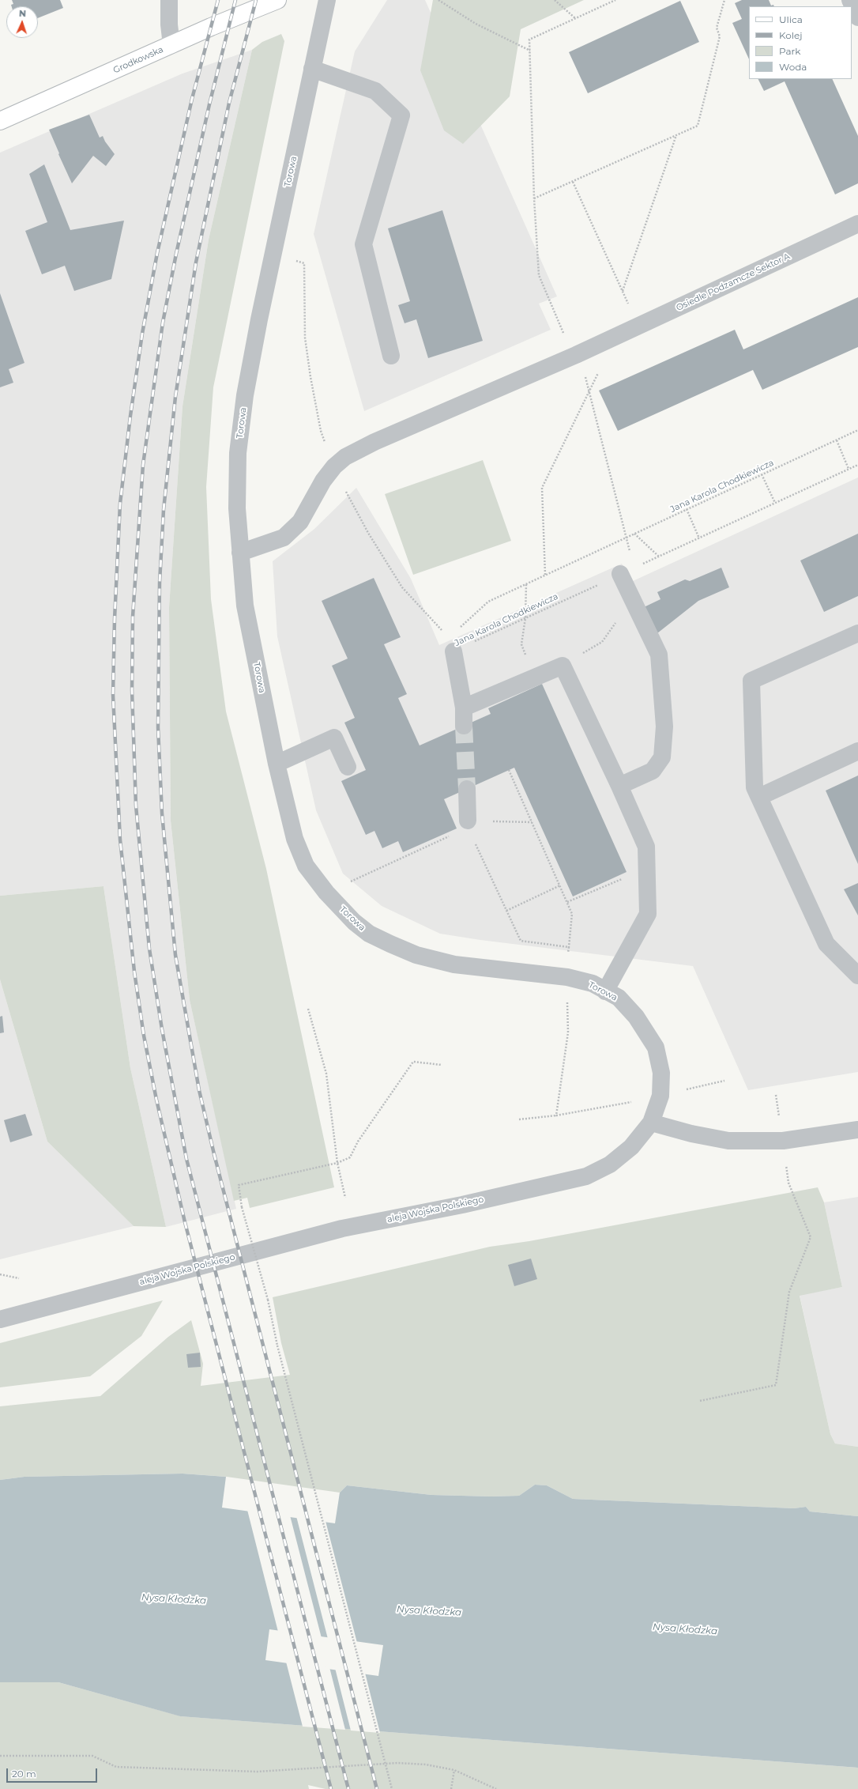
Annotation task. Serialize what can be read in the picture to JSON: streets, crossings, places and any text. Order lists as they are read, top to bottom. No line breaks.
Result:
{"streets":{"main road":["Grodkowska"],"street":["Torowa","Osiedle Podzamcze Sektor A","aleja Wojska Polskiego"],"path":["Jana Karola Chodkiewicza"]},"crossings":[["Torowa","Osiedle Podzamcze Sektor A"],["Torowa","aleja Wojska Polskiego"]],"water":["Nysa Kłodzka"],"legend":["Ulica","Kolej","Park","Woda"],"scale_bar":"20 m","north":"top"}
